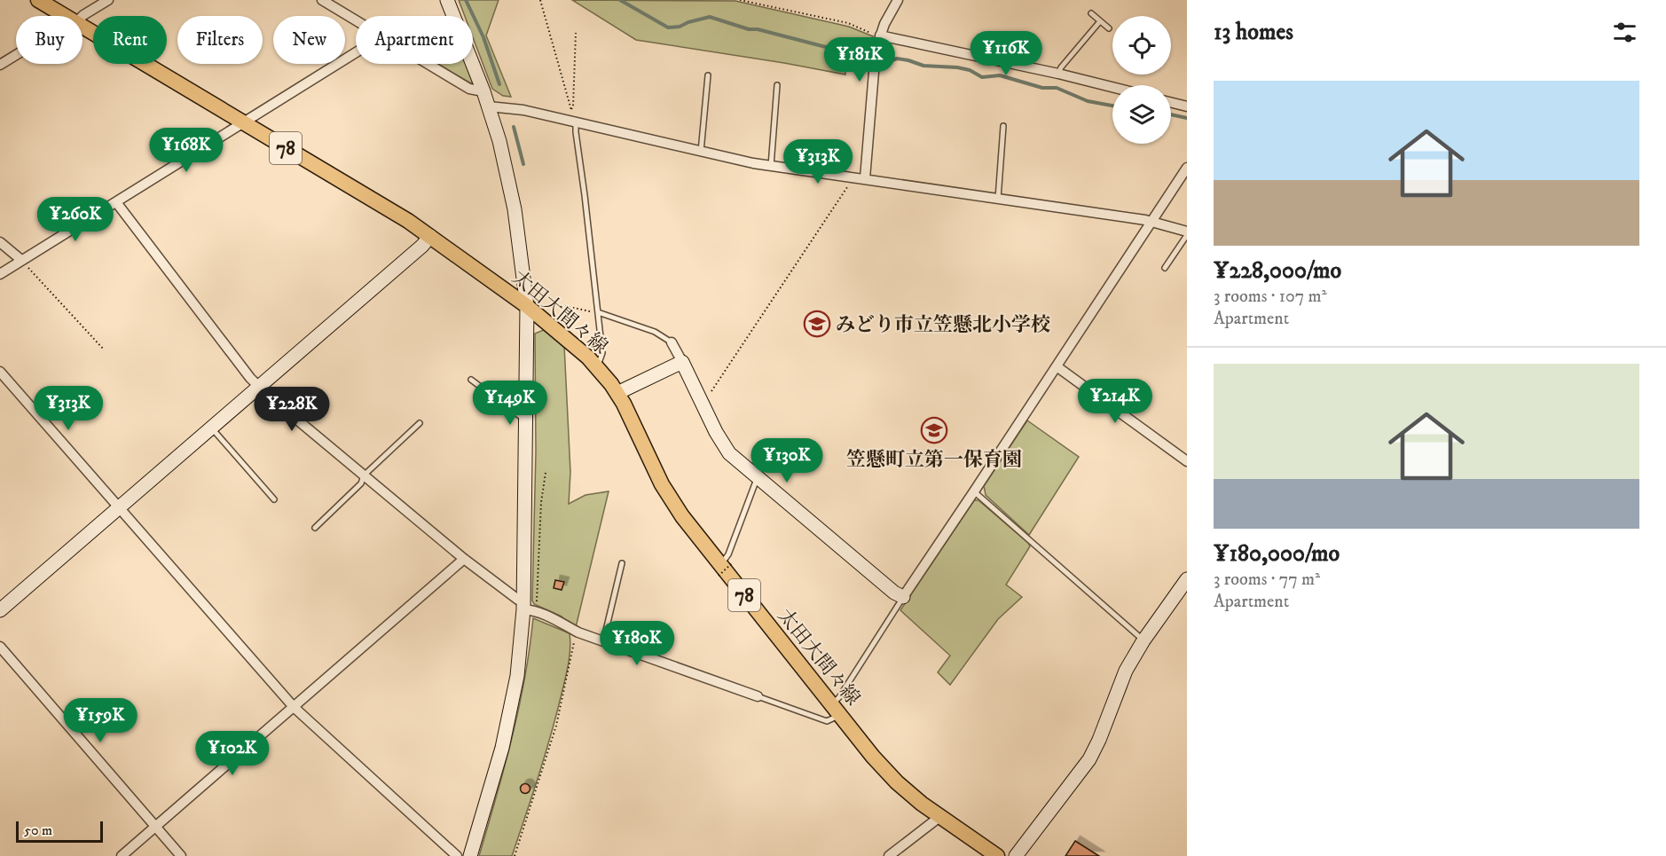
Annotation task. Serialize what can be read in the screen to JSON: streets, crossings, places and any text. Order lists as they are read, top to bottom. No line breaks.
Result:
{"streets":{"main road":["78","太田大間々線"]},"places":{"school or university":["みどり市立笠懸北小学校","笠懸町立第一保育園"]},"scale_bar":"50 m","page":{"heading":"13 homes","chip":["Buy","Rent","Filters","New","Apartment"],"price":["¥116K","¥181K","¥168K","¥313K","¥260K","¥214K","¥149K","¥313K","¥228K","¥130K","¥180K","¥159K","¥102K"],"list":[{"name":"¥228,000/mo","note":"3 rooms · 107 m² · Apartment"},{"name":"¥180,000/mo","note":"3 rooms · 77 m² · Apartment"}],"scale":"50 m"}}
